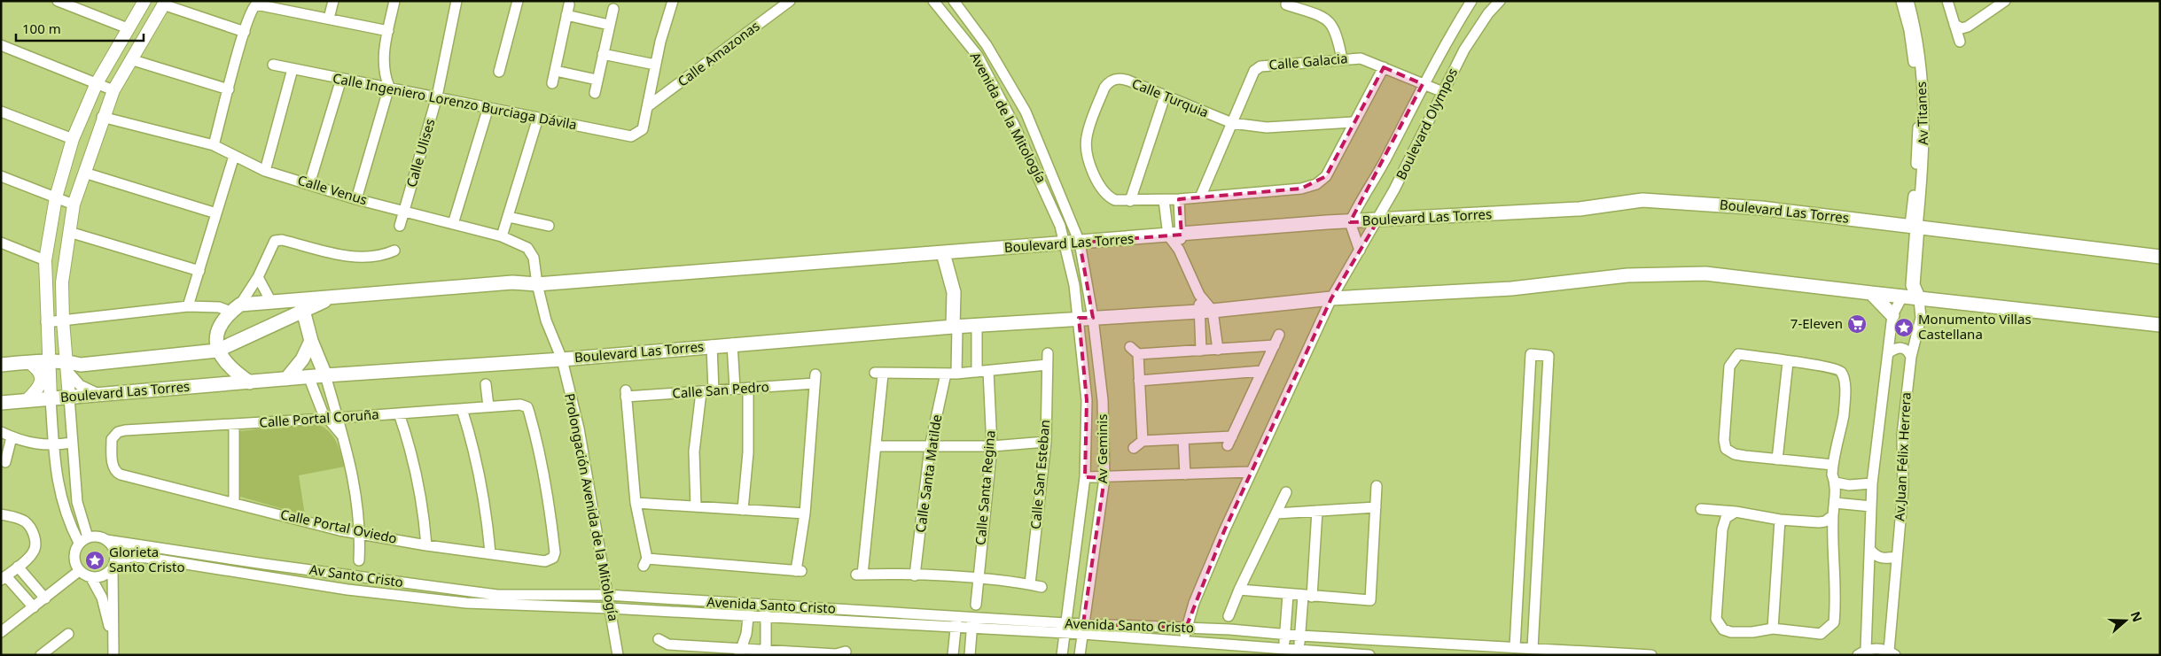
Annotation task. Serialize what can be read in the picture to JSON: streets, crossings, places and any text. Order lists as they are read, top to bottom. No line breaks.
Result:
{"streets":{"main road":["Boulevard Las Torres"],"street":["Calle Amazonas","Calle Galacia","Calle Turquia","Calle Ingeniero Lorenzo Burciaga Dávila","Av Titanes","Avenida de la Mitología","Boulevard Olympos","Calle Ulises","Calle Venus","Calle San Pedro","Calle Portal Coruña","Av Geminis","Av.Juan Félix Herrera","Calle Santa Matilde","Calle San Esteban","Calle Santa Regina","Prolongación Avenida de la Mitología","Calle Portal Oviedo","Av Santo Cristo","Avenida Santo Cristo"]},"crossings":[["Calle Amazonas","Calle Ingeniero Lorenzo Burciaga Dávila"],["Calle Galacia","Calle Turquia"],["Calle Galacia","Boulevard Olympos"],["Calle Ingeniero Lorenzo Burciaga Dávila","Calle Ulises"],["Av Titanes","Boulevard Las Torres"],["Avenida de la Mitología","Boulevard Las Torres"],["Avenida de la Mitología","Av Geminis"],["Boulevard Olympos","Boulevard Las Torres"],["Boulevard Olympos","Avenida Santo Cristo"],["Calle Ulises","Calle Venus"],["Calle Venus","Boulevard Las Torres"],["Calle Venus","Prolongación Avenida de la Mitología"],["Boulevard Las Torres","Av Geminis"],["Boulevard Las Torres","Av.Juan Félix Herrera"],["Boulevard Las Torres","Prolongación Avenida de la Mitología"],["Calle Portal Coruña","Calle Portal Oviedo"],["Av Geminis","Avenida Santo Cristo"],["Prolongación Avenida de la Mitología","Av Santo Cristo"],["Prolongación Avenida de la Mitología","Avenida Santo Cristo"],["Av Santo Cristo","Avenida Santo Cristo"]],"places":{"supermarket":["7-Eleven"],"place":["Monumento Villas Castellana","Glorieta Santo Cristo"]},"scale_bar":"100 m","north":"right"}
